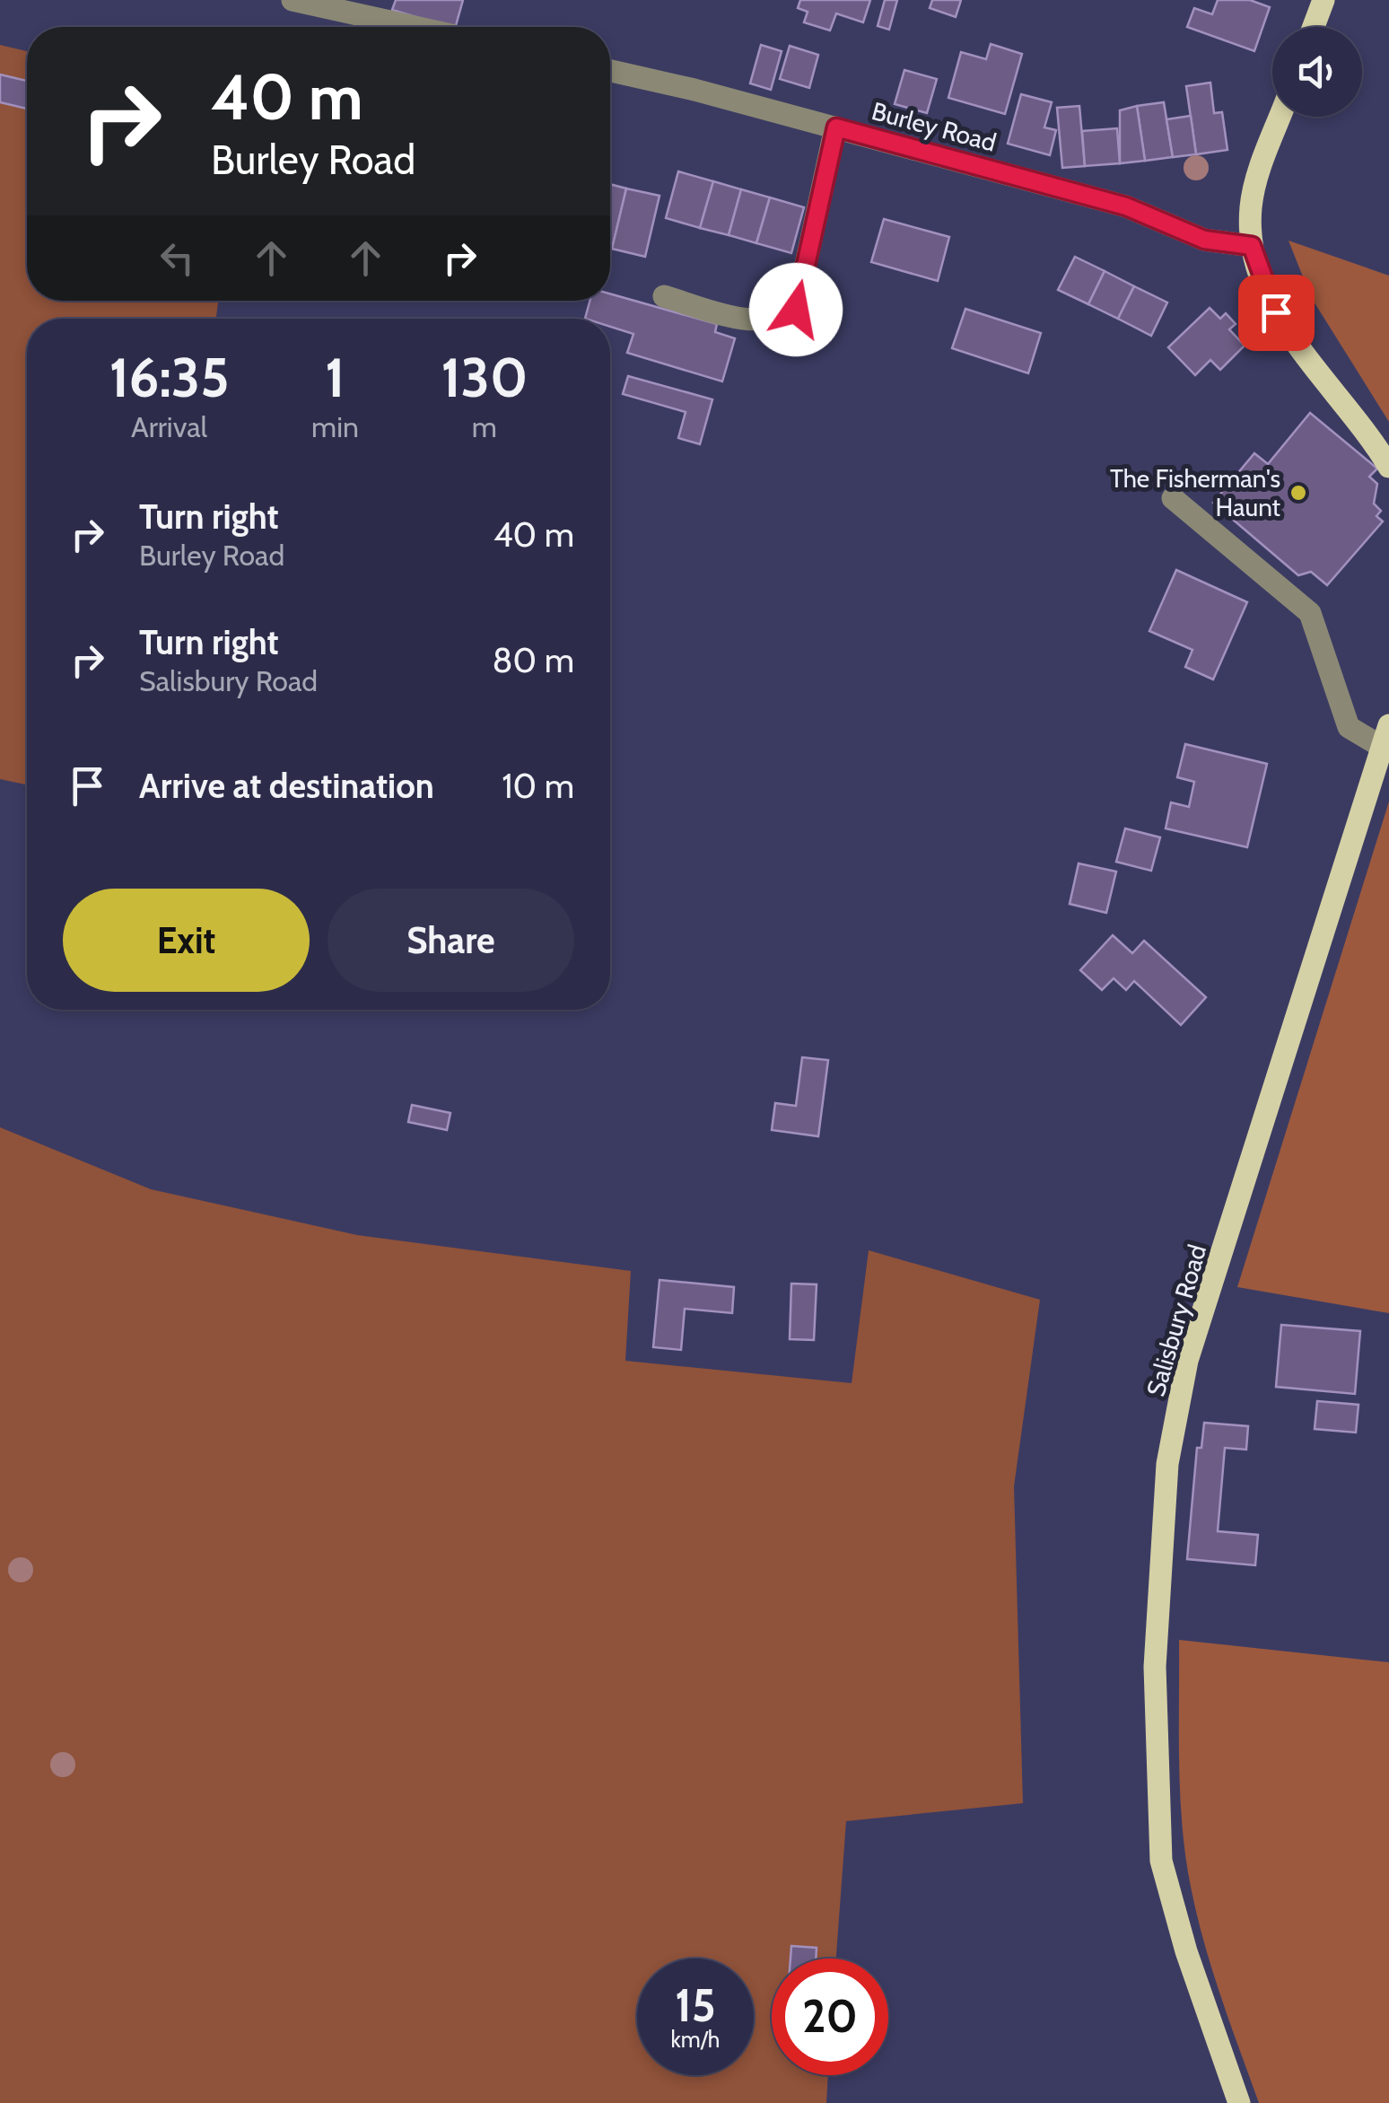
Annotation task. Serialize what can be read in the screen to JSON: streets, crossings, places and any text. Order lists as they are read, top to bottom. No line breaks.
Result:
{"streets":{"main road":["Salisbury Road"],"street":["Burley Road"]},"places":["The Fisherman's Haunt"],"page":{"turn":["40 m","Burley Road"],"eta":["16:35","Arrival","1","min","130","m"],"list":[{"name":"Turn right","note":"Burley Road","value":"40 m"},{"name":"Turn right","note":"Salisbury Road","value":"80 m"},{"name":"Arrive at destination","value":"10 m"}],"buttons":["Exit","Share"],"speed":"15 km/h","limit":"20"}}
